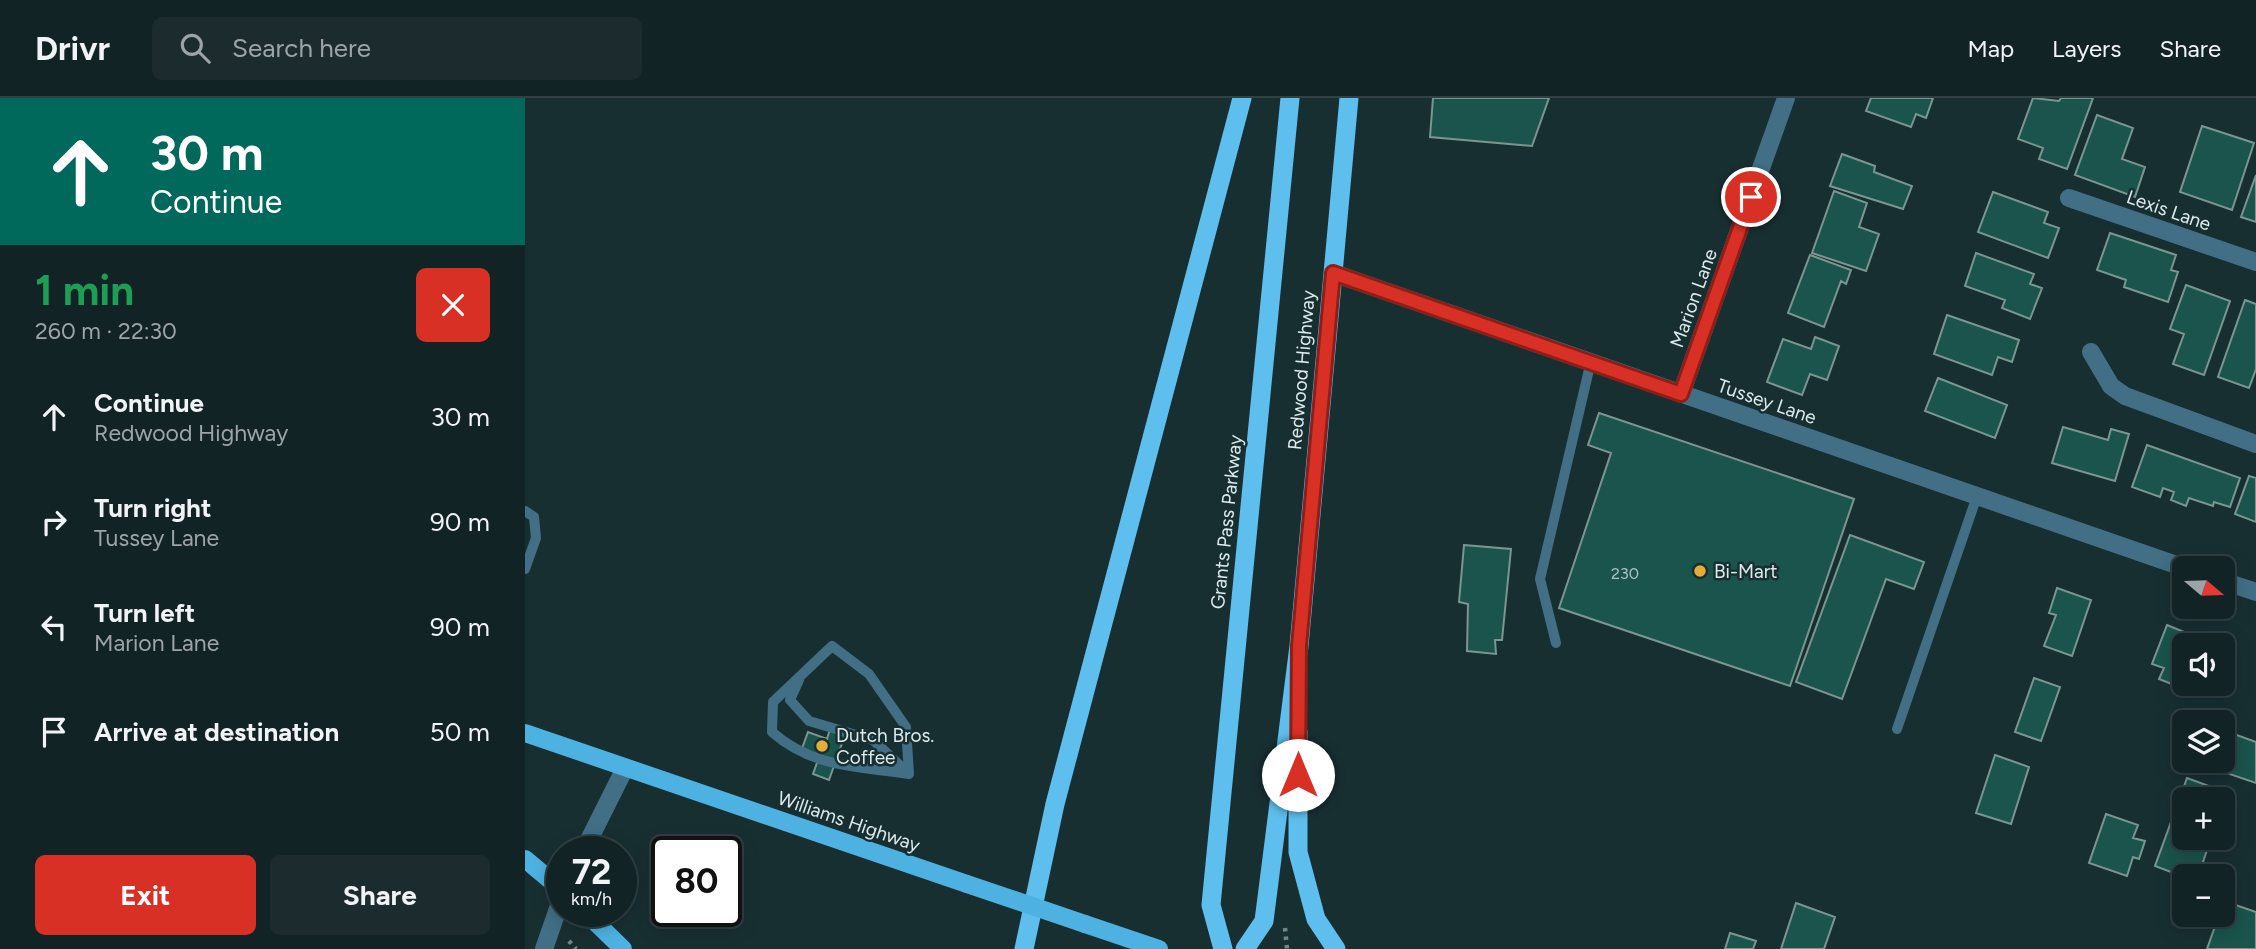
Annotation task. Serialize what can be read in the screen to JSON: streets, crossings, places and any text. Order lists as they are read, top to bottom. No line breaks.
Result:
{"streets":{"highway":["Redwood Highway","Grants Pass Parkway"],"main road":["Williams Highway"],"street":["Lexis Lane","Marion Lane","Tussey Lane"]},"crossings":[["Marion Lane","Tussey Lane"],["Redwood Highway","Tussey Lane"]],"places":["Bi-Mart","Dutch Bros. Coffee"],"house_numbers":["230"],"north":"right","page":{"header":"Drivr","search":"Search here","nav":["Map","Layers","Share"],"turn":["30 m","Continue"],"heading":["1 min","260 m · 22:30"],"list":[{"name":"Continue","note":"Redwood Highway","value":"30 m"},{"name":"Turn right","note":"Tussey Lane","value":"90 m"},{"name":"Turn left","note":"Marion Lane","value":"90 m"},{"name":"Arrive at destination","value":"50 m"}],"map_buttons":["+","−"],"speed":"72 km/h","limit":"80","buttons":["Exit","Share"]}}
